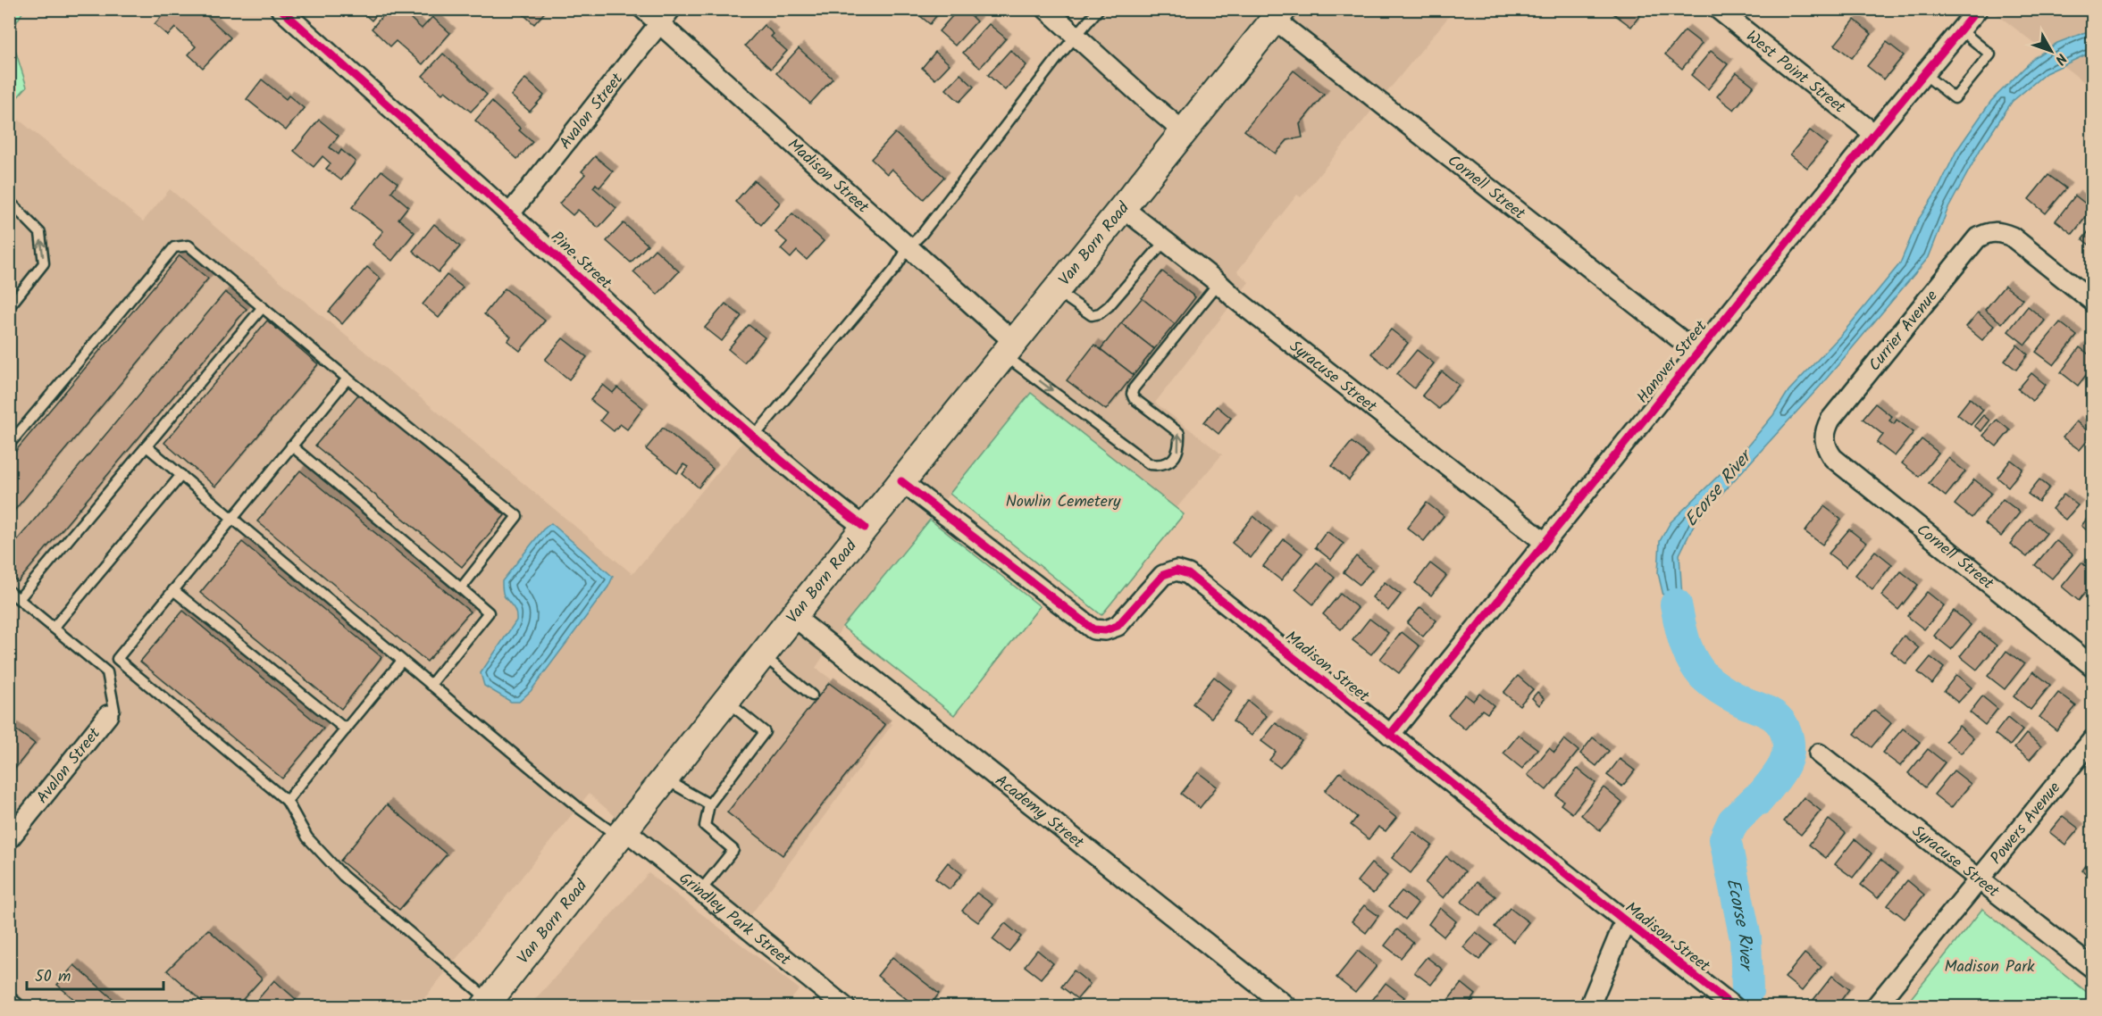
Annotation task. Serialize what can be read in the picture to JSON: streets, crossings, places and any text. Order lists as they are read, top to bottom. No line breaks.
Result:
{"streets":{"main road":["Van Born Road"],"street":["West Point Street","Avalon Street","Madison Street","Cornell Street","Pine Street","Currier Avenue","Hanover Street","Syracuse Street","Academy Street","Powers Avenue","Grindley Park Street"]},"crossings":[["West Point Street","Hanover Street"],["Avalon Street","Madison Street"],["Avalon Street","Pine Street"],["Madison Street","Van Born Road"],["Madison Street","Hanover Street"],["Cornell Street","Van Born Road"],["Cornell Street","Currier Avenue"],["Cornell Street","Hanover Street"],["Van Born Road","Pine Street"],["Van Born Road","Syracuse Street"],["Van Born Road","Academy Street"],["Van Born Road","Grindley Park Street"],["Hanover Street","Syracuse Street"],["Syracuse Street","Powers Avenue"]],"water":["Ecorse River"],"parks":["Nowlin Cemetery","Madison Park"],"scale_bar":"50 m","north":"bottom right"}
